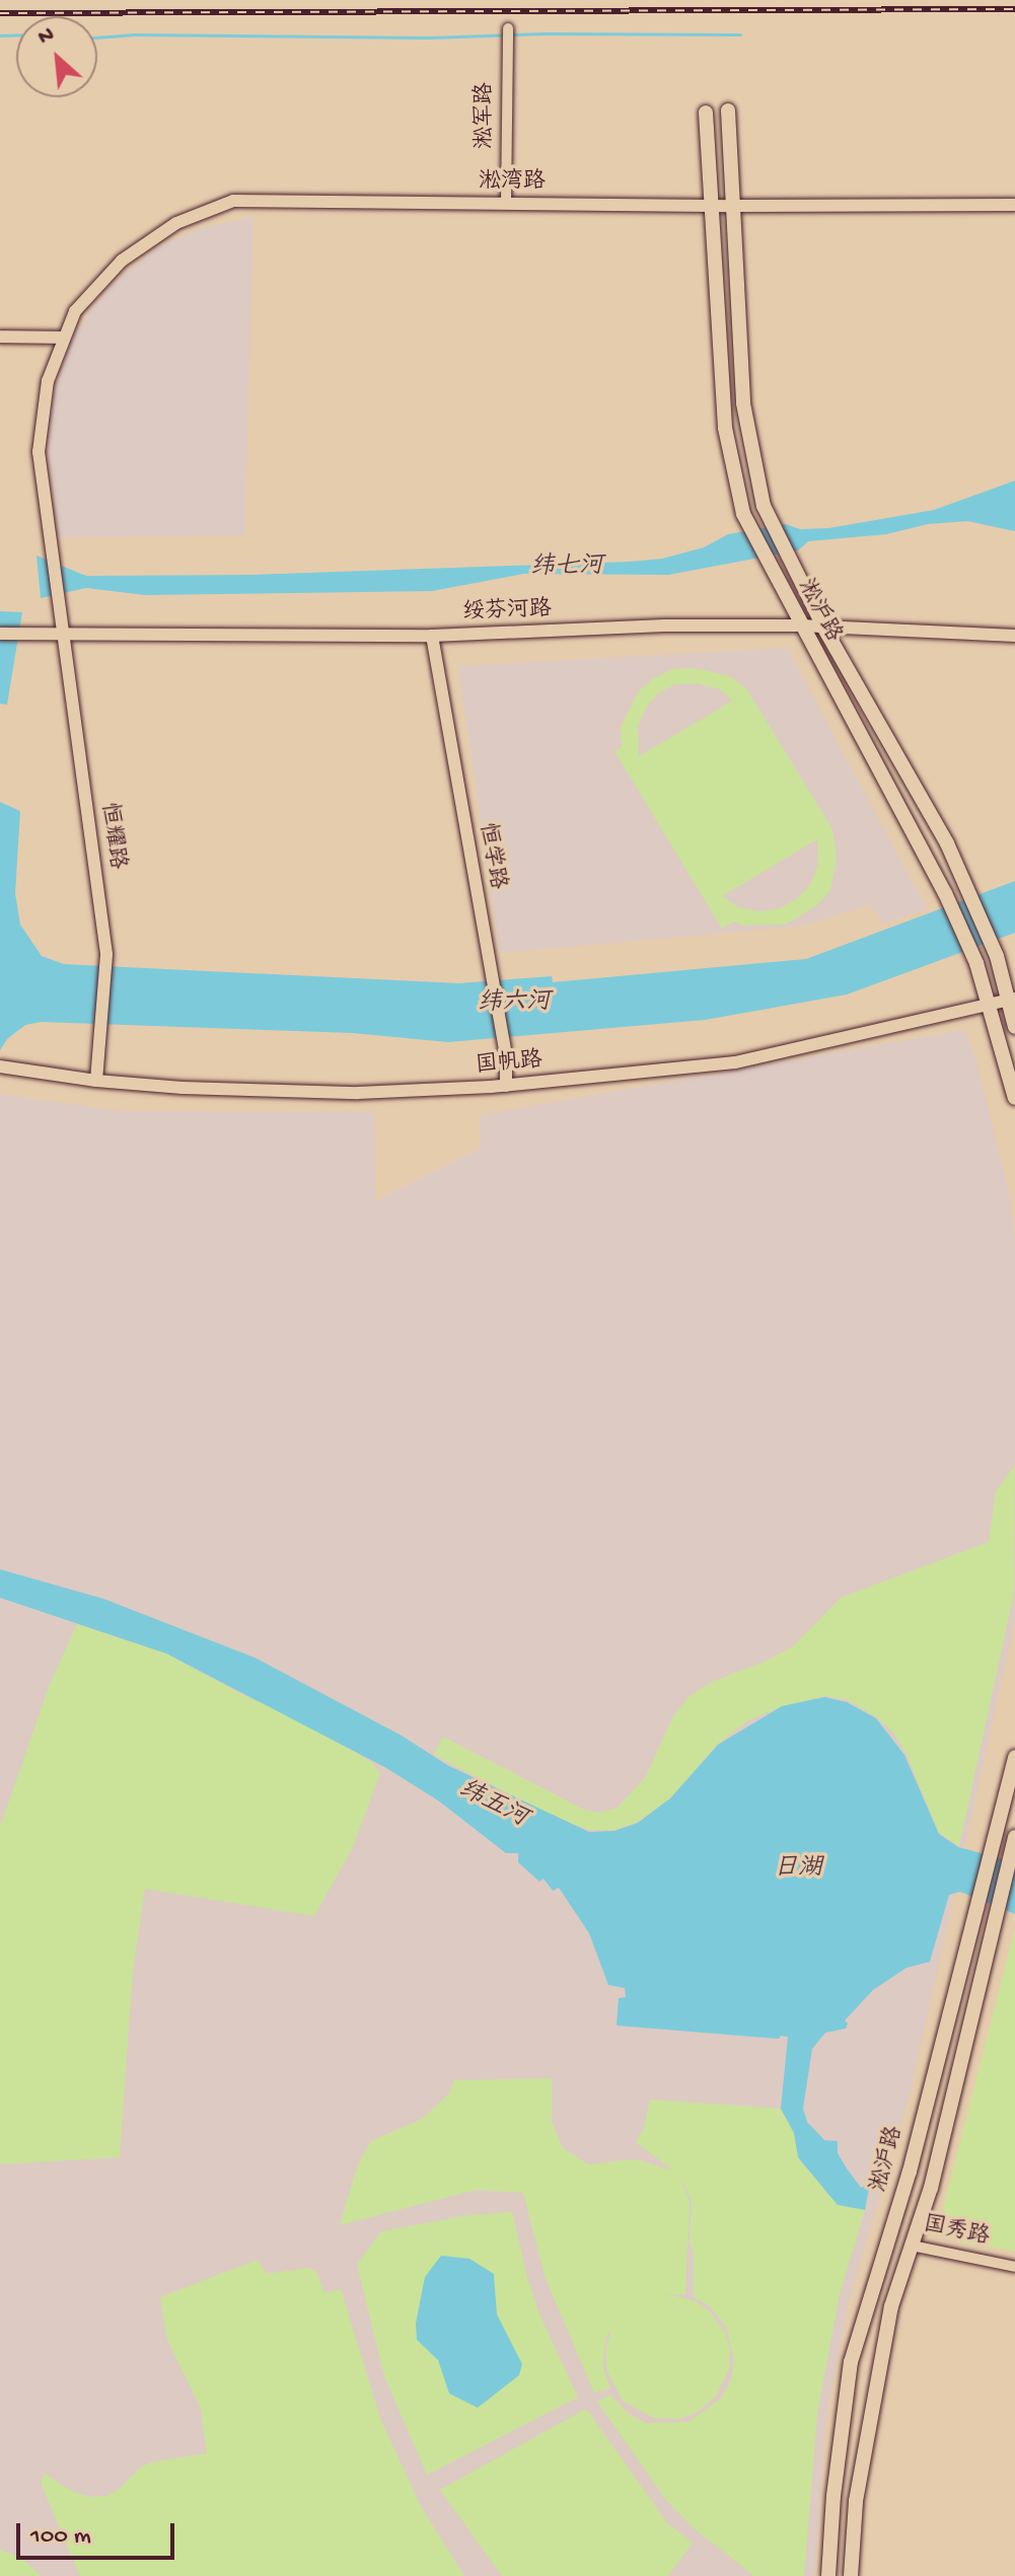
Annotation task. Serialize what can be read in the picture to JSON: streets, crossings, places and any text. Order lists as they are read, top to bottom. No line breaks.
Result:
{"streets":{"main road":["淞沪路","国秀路"],"street":["淞军路","淞湾路","绥芬河路","恒耀路","恒学路","国帆路"]},"crossings":[["淞军路","淞湾路"],["淞湾路","淞沪路"],["淞湾路","恒耀路"],["淞沪路","绥芬河路"],["淞沪路","国帆路"],["淞沪路","国秀路"],["绥芬河路","恒耀路"],["绥芬河路","恒学路"],["恒耀路","国帆路"],["恒学路","国帆路"]],"water":["纬七河","纬六河","纬五河","日湖"],"scale_bar":"100 m","north":"top left"}
